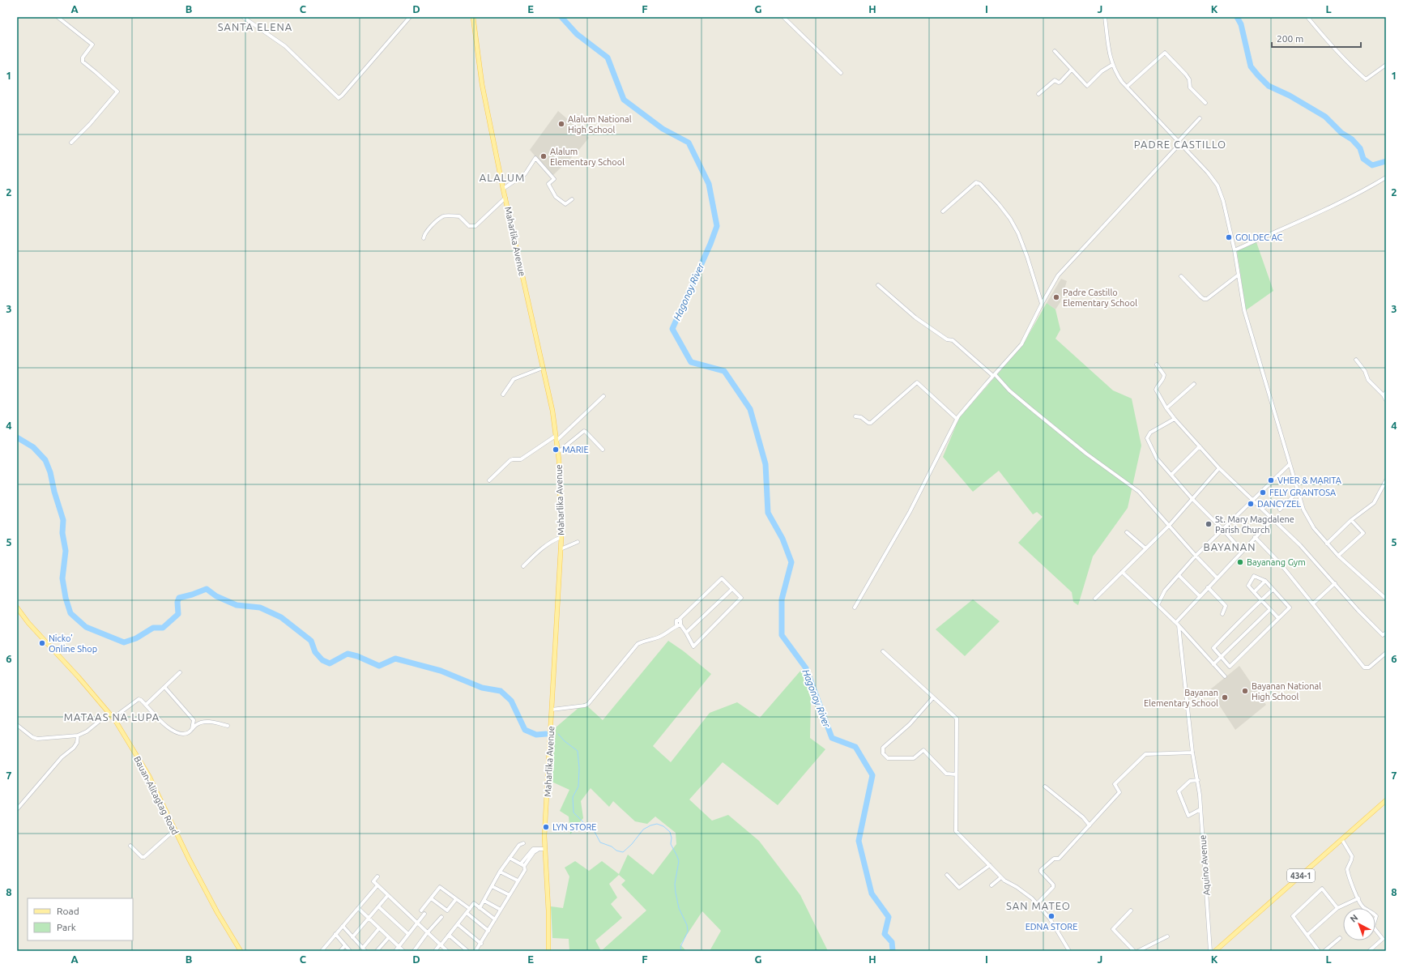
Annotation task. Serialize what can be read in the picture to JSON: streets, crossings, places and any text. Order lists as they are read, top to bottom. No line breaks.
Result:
{"streets":{"main road":["Maharlika Avenue","Bauan-Alitagtag Road","434-1"],"street":["Aquino Avenue"]},"districts":["SANTA ELENA","PADRE CASTILLO","ALALUM","BAYANAN","MATAAS NA LUPA","SAN MATEO"],"water":["Hagonoy River"],"places":["Alalum National High School","Alalum Elementary School","GOLDEC AC","Padre Castillo Elementary School","MARIE","VHER & MARITA","FELY GRANTOSA","DANCYZEL","St. Mary Magdalene Parish Church","Bayanang Gym","Nicko’ Online Shop","Bayanan National High School","Bayanan Elementary School","LYN STORE","EDNA STORE"],"legend":["Road","Park"],"scale_bar":"200 m","north":"top left","grid":{"columns":["A","B","C","D","E","F","G","H","I","J","K","L"],"rows":["1","2","3","4","5","6","7","8"]}}
